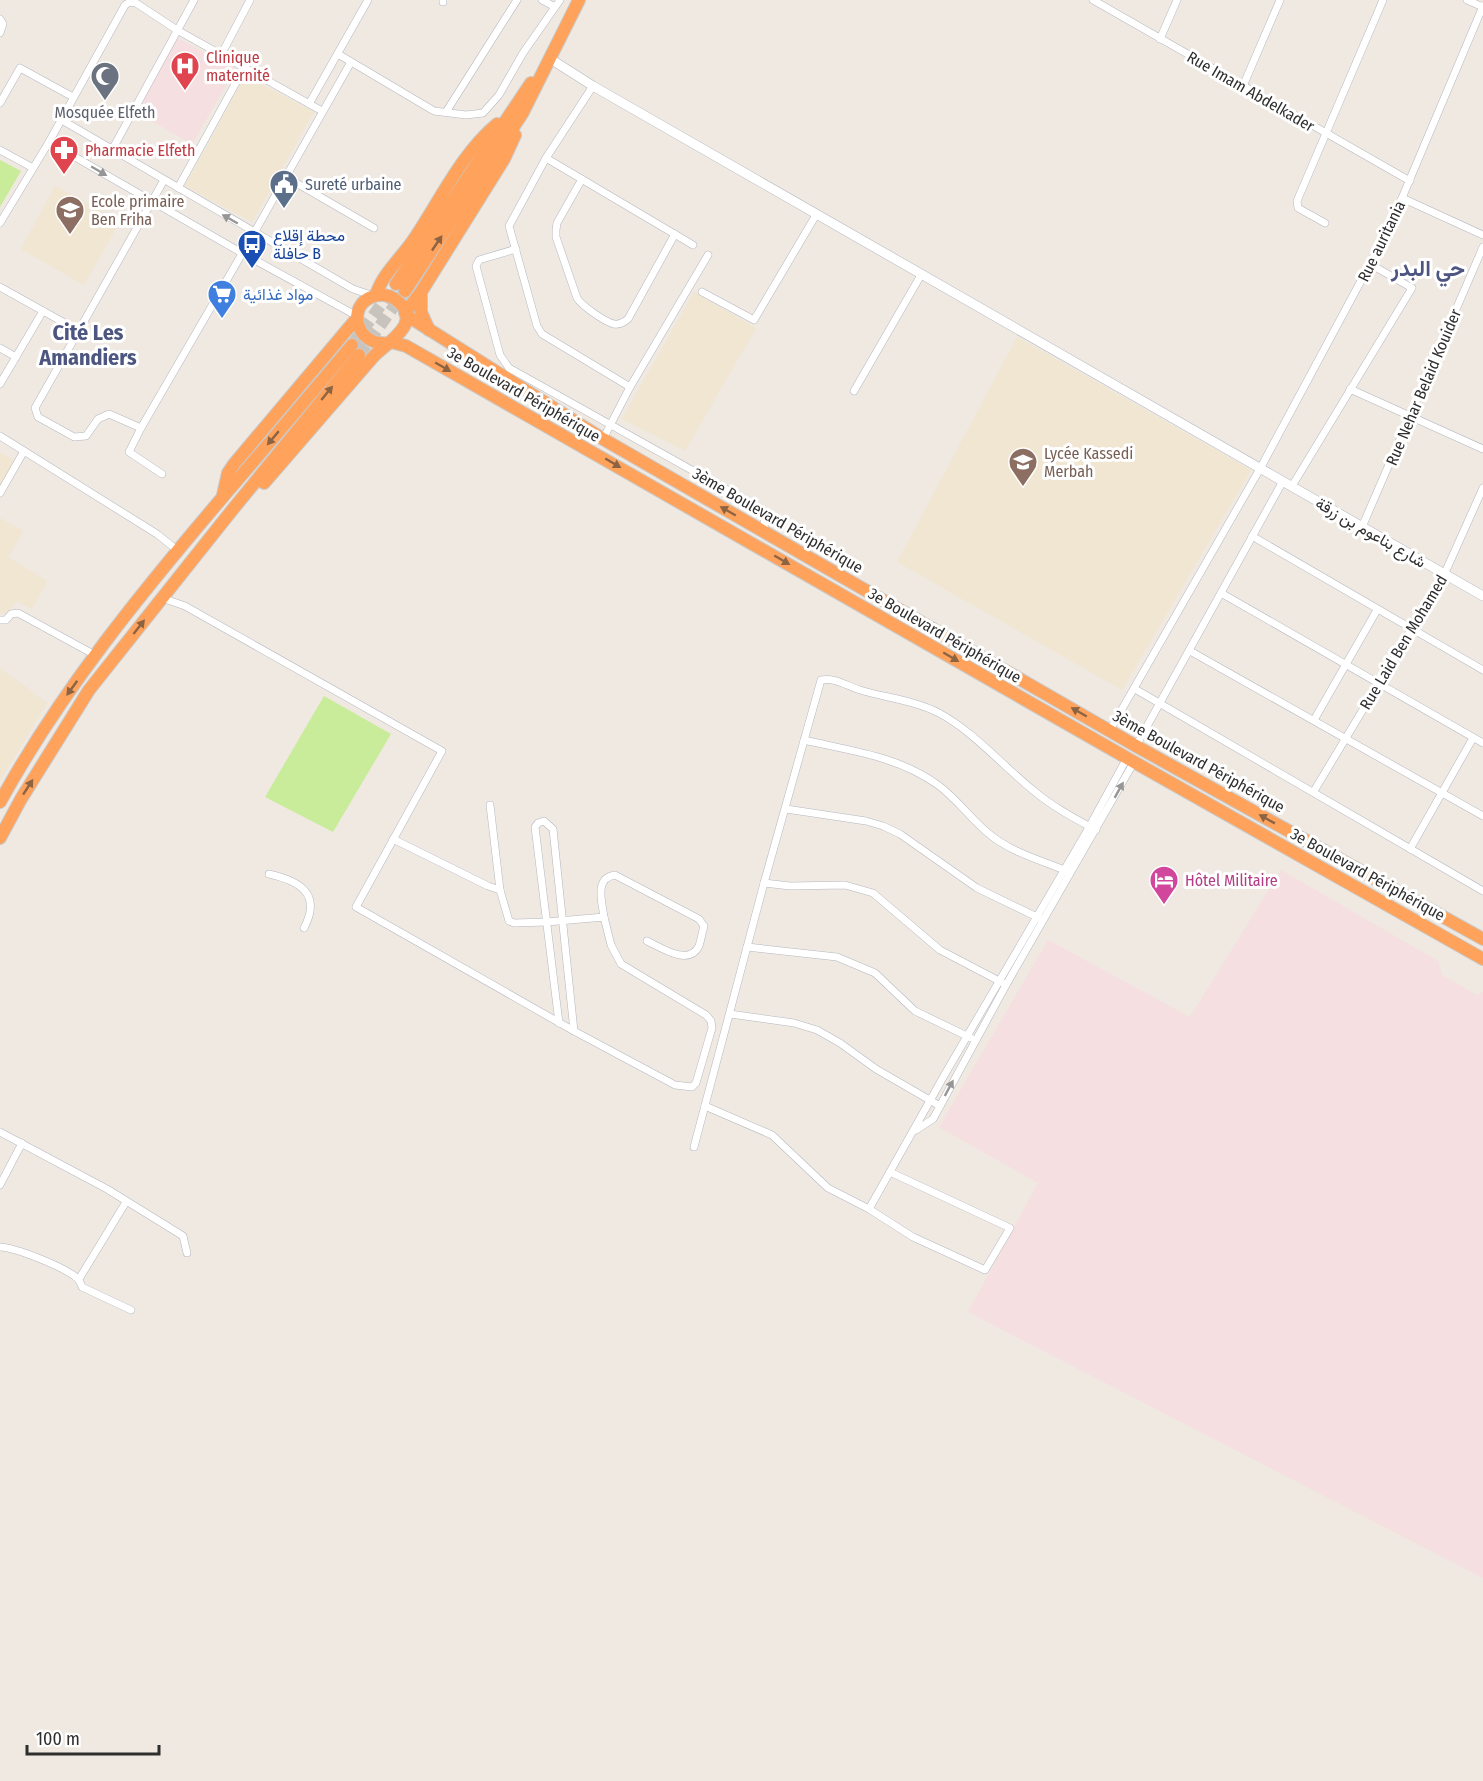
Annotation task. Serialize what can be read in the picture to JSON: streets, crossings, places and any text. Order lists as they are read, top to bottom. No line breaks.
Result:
{"streets":{"highway":["3e Boulevard Périphérique","3ème Boulevard Périphérique"],"street":["Rue Imam Abdelkader","Rue auritania","Rue Nehar Belaid Kouider","شارع بناعوم بن زرقة","Rue Laid Ben Mohamed"]},"crossings":[["Rue Imam Abdelkader","Rue auritania"],["Rue auritania","3ème Boulevard Périphérique"],["Rue auritania","شارع بناعوم بن زرقة"],["Rue Nehar Belaid Kouider","شارع بناعوم بن زرقة"],["3e Boulevard Périphérique","3ème Boulevard Périphérique"],["شارع بناعوم بن زرقة","Rue Laid Ben Mohamed"]],"one_way":["3e Boulevard Périphérique","3ème Boulevard Périphérique"],"districts":["حي البدر","Cité Les Amandiers"],"places":{"hospital":["Clinique maternité"],"mosque":["Mosquée Elfeth"],"pharmacy":["Pharmacie Elfeth"],"public building":["Sureté urbaine"],"school or university":["Ecole primaire Ben Friha","Lycée Kassedi Merbah"],"bus stop":["محطة إقلاع حافلة B"],"supermarket":["مواد غذائية"],"hotel":["Hôtel Militaire"]},"scale_bar":"100 m"}
